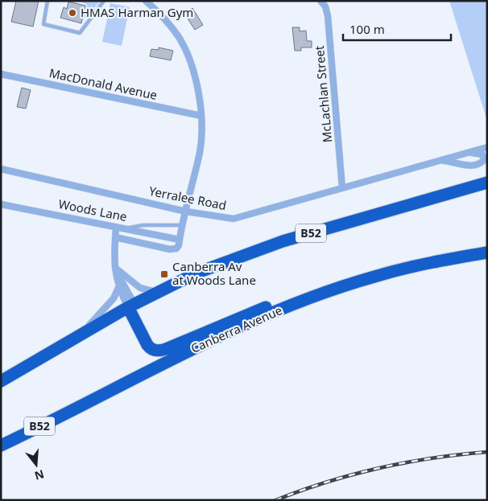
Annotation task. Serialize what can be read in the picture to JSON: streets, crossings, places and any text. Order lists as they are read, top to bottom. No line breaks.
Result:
{"streets":{"highway":["B52","Canberra Avenue"],"street":["MacDonald Avenue","McLachlan Street","Yerralee Road","Woods Lane"]},"crossings":[["McLachlan Street","Yerralee Road"]],"places":{"other":["HMAS Harman Gym"],"transit":["Canberra Av at Woods Lane"]},"scale_bar":"100 m","north":"bottom"}
